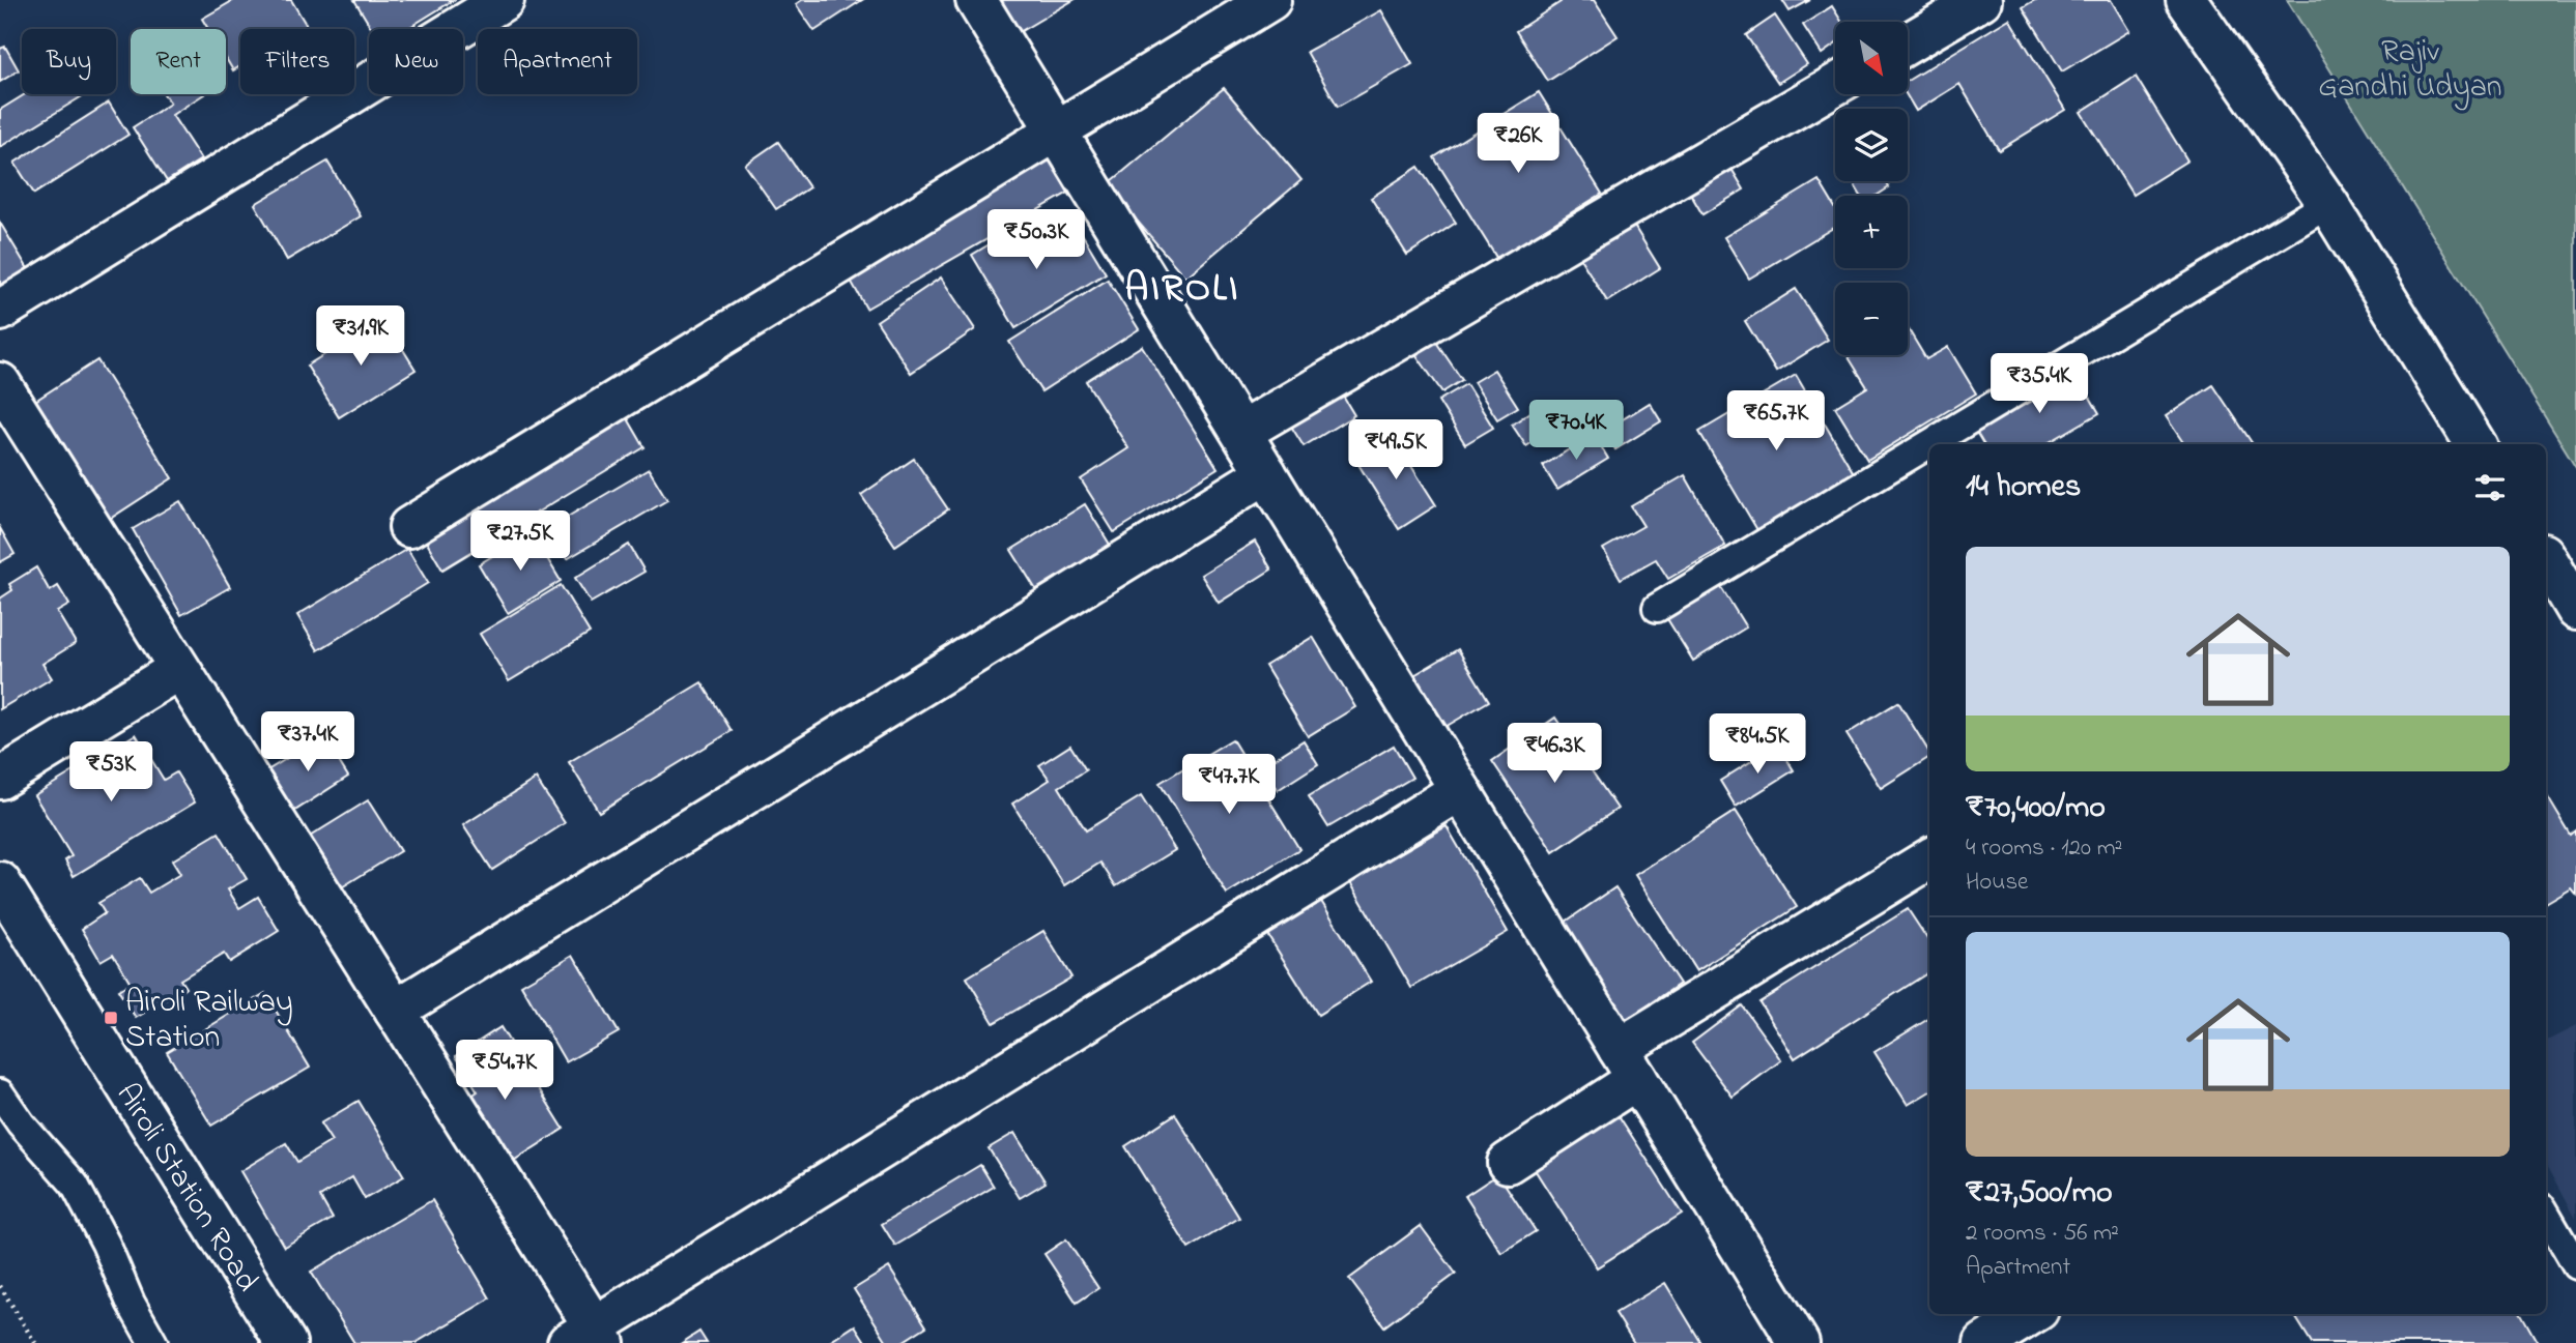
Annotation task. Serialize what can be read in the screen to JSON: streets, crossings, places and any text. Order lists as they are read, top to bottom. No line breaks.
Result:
{"streets":{"street":["Airoli Station Road"]},"districts":["AIROLI"],"parks":["Rajiv Gandhi Udyan"],"places":{"transit":["Airoli Railway Station"]},"north":"bottom right","page":{"map_buttons":["+","−"],"chip":["Buy","Rent","Filters","New","Apartment"],"price":["₹26K","₹50.3K","₹31.9K","₹35.4K","₹65.7K","₹70.4K","₹49.5K","₹27.5K","₹37.4K","₹84.5K","₹46.3K","₹53K","₹47.7K","₹54.7K"],"heading":"14 homes","list":[{"name":"₹70,400/mo","note":"4 rooms · 120 m² · House"},{"name":"₹27,500/mo","note":"2 rooms · 56 m² · Apartment"}]}}
